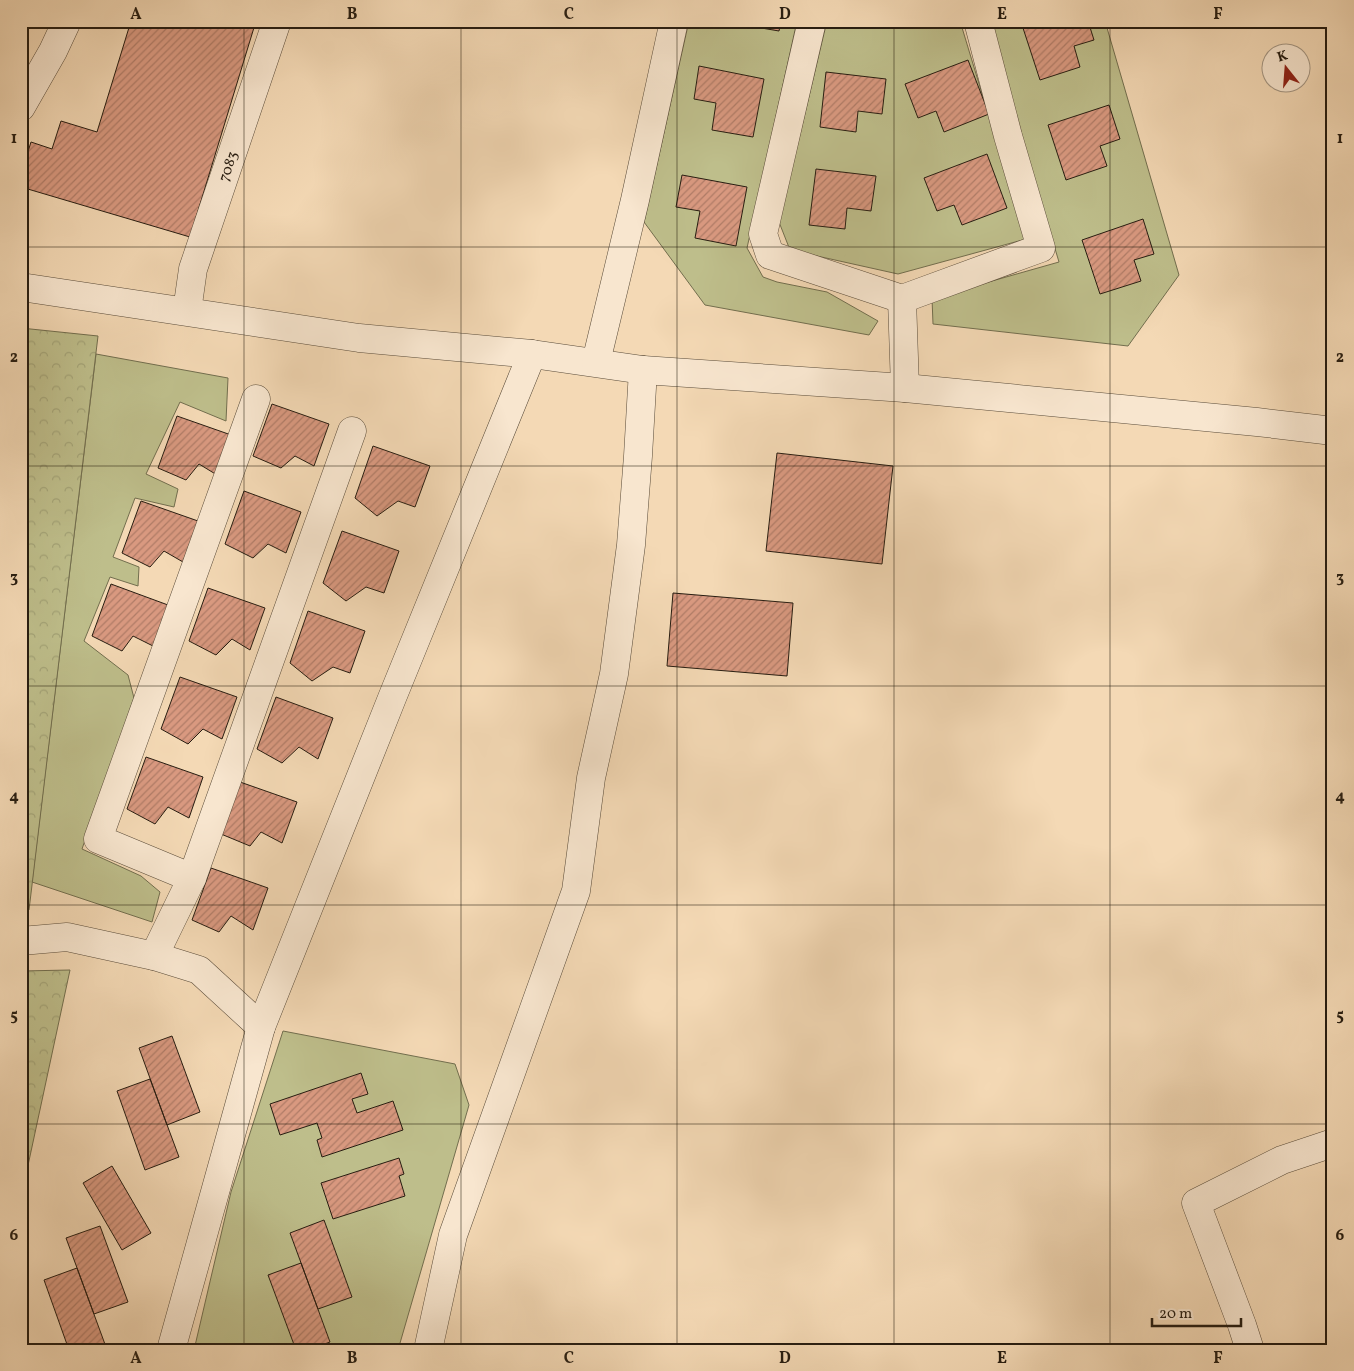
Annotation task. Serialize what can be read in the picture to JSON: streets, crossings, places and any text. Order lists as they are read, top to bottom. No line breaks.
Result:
{"streets":{"street":["7083"]},"scale_bar":"20 m","north":"top","grid":{"columns":["A","B","C","D","E","F"],"rows":["1","2","3","4","5","6"]}}
